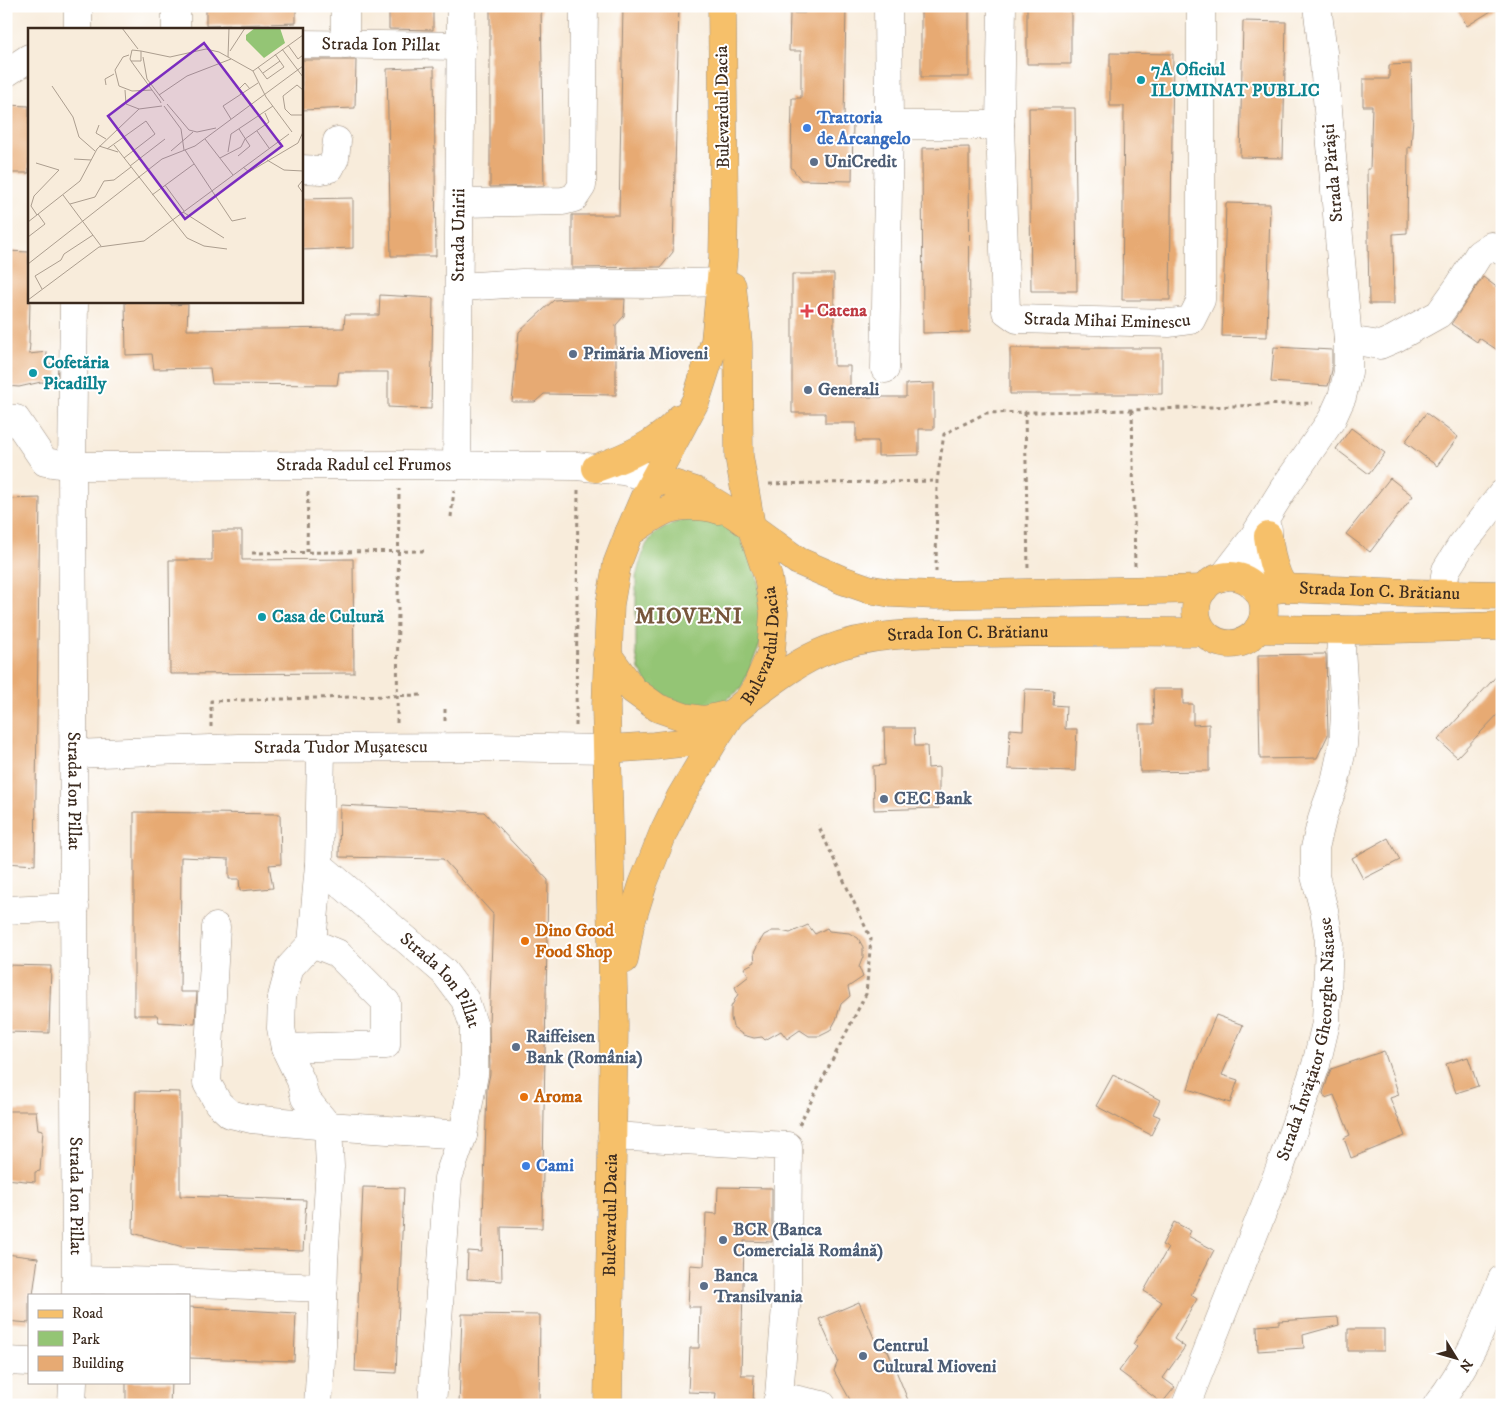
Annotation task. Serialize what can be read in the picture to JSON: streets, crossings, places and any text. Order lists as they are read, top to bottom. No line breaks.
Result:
{"streets":{"main road":["Bulevardul Dacia","Strada Ion C. Brătianu"],"street":["Strada Ion Pillat","Strada Părăști","Strada Unirii","Strada Mihai Eminescu","Strada Radul cel Frumos","Strada Tudor Mușatescu","Strada Învățător Gheorghe Năstase"]},"crossings":[["Strada Ion Pillat","Strada Unirii"],["Strada Ion Pillat","Strada Radul cel Frumos"],["Strada Ion Pillat","Strada Tudor Mușatescu"],["Bulevardul Dacia","Strada Radul cel Frumos"],["Bulevardul Dacia","Strada Ion C. Brătianu"],["Bulevardul Dacia","Strada Tudor Mușatescu"],["Strada Părăști","Strada Ion C. Brătianu"],["Strada Unirii","Strada Radul cel Frumos"],["Strada Ion C. Brătianu","Strada Învățător Gheorghe Năstase"]],"districts":["MIOVENI"],"places":{"other":["7A Oficiul ILUMINAT PUBLIC","Trattoria de Arcangelo","UniCredit","Primăria Mioveni","Cofetăria Picadilly","Generali","Casa de Cultură","CEC Bank","Dino Good Food Shop","Raiffeisen Bank (România)","Aroma","Cami","BCR (Banca Comercială Română)","Banca Transilvania","Centrul Cultural Mioveni"],"health":["Catena"]},"legend":["Road","Park","Building"],"north":"bottom right"}
